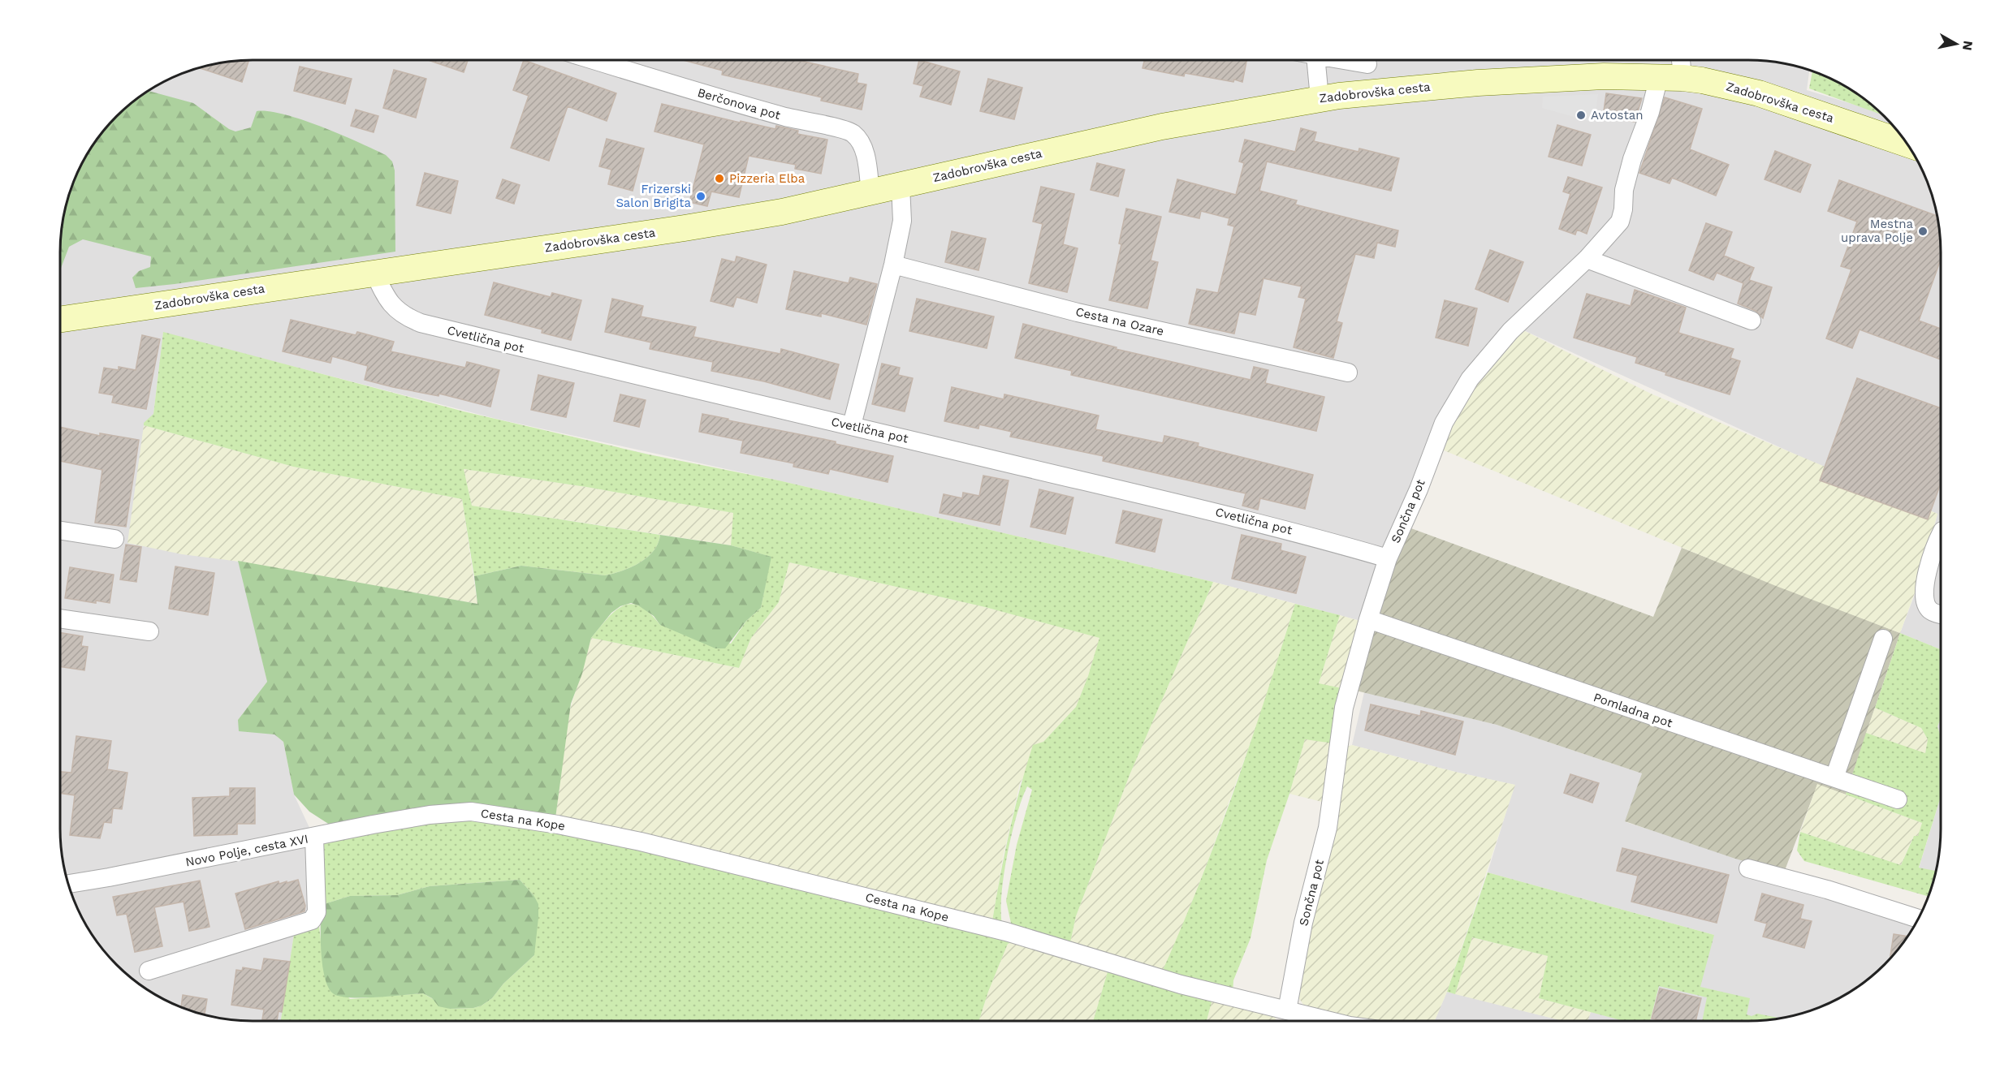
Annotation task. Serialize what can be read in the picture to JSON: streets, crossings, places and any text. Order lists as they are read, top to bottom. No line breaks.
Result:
{"streets":{"main road":["Zadobrovška cesta"],"street":["Berčonova pot","Cesta na Ozare","Cvetlična pot","Sončna pot","Pomladna pot","Cesta na Kope","Novo Polje, cesta XVI"]},"crossings":[["Zadobrovška cesta","Berčonova pot"],["Zadobrovška cesta","Cvetlična pot"],["Zadobrovška cesta","Sončna pot"],["Cvetlična pot","Sončna pot"],["Sončna pot","Pomladna pot"],["Sončna pot","Cesta na Kope"],["Cesta na Kope","Novo Polje, cesta XVI"]],"places":["Avtostan","Pizzeria Elba","Frizerski Salon Brigita","Mestna uprava Polje"],"north":"right"}
